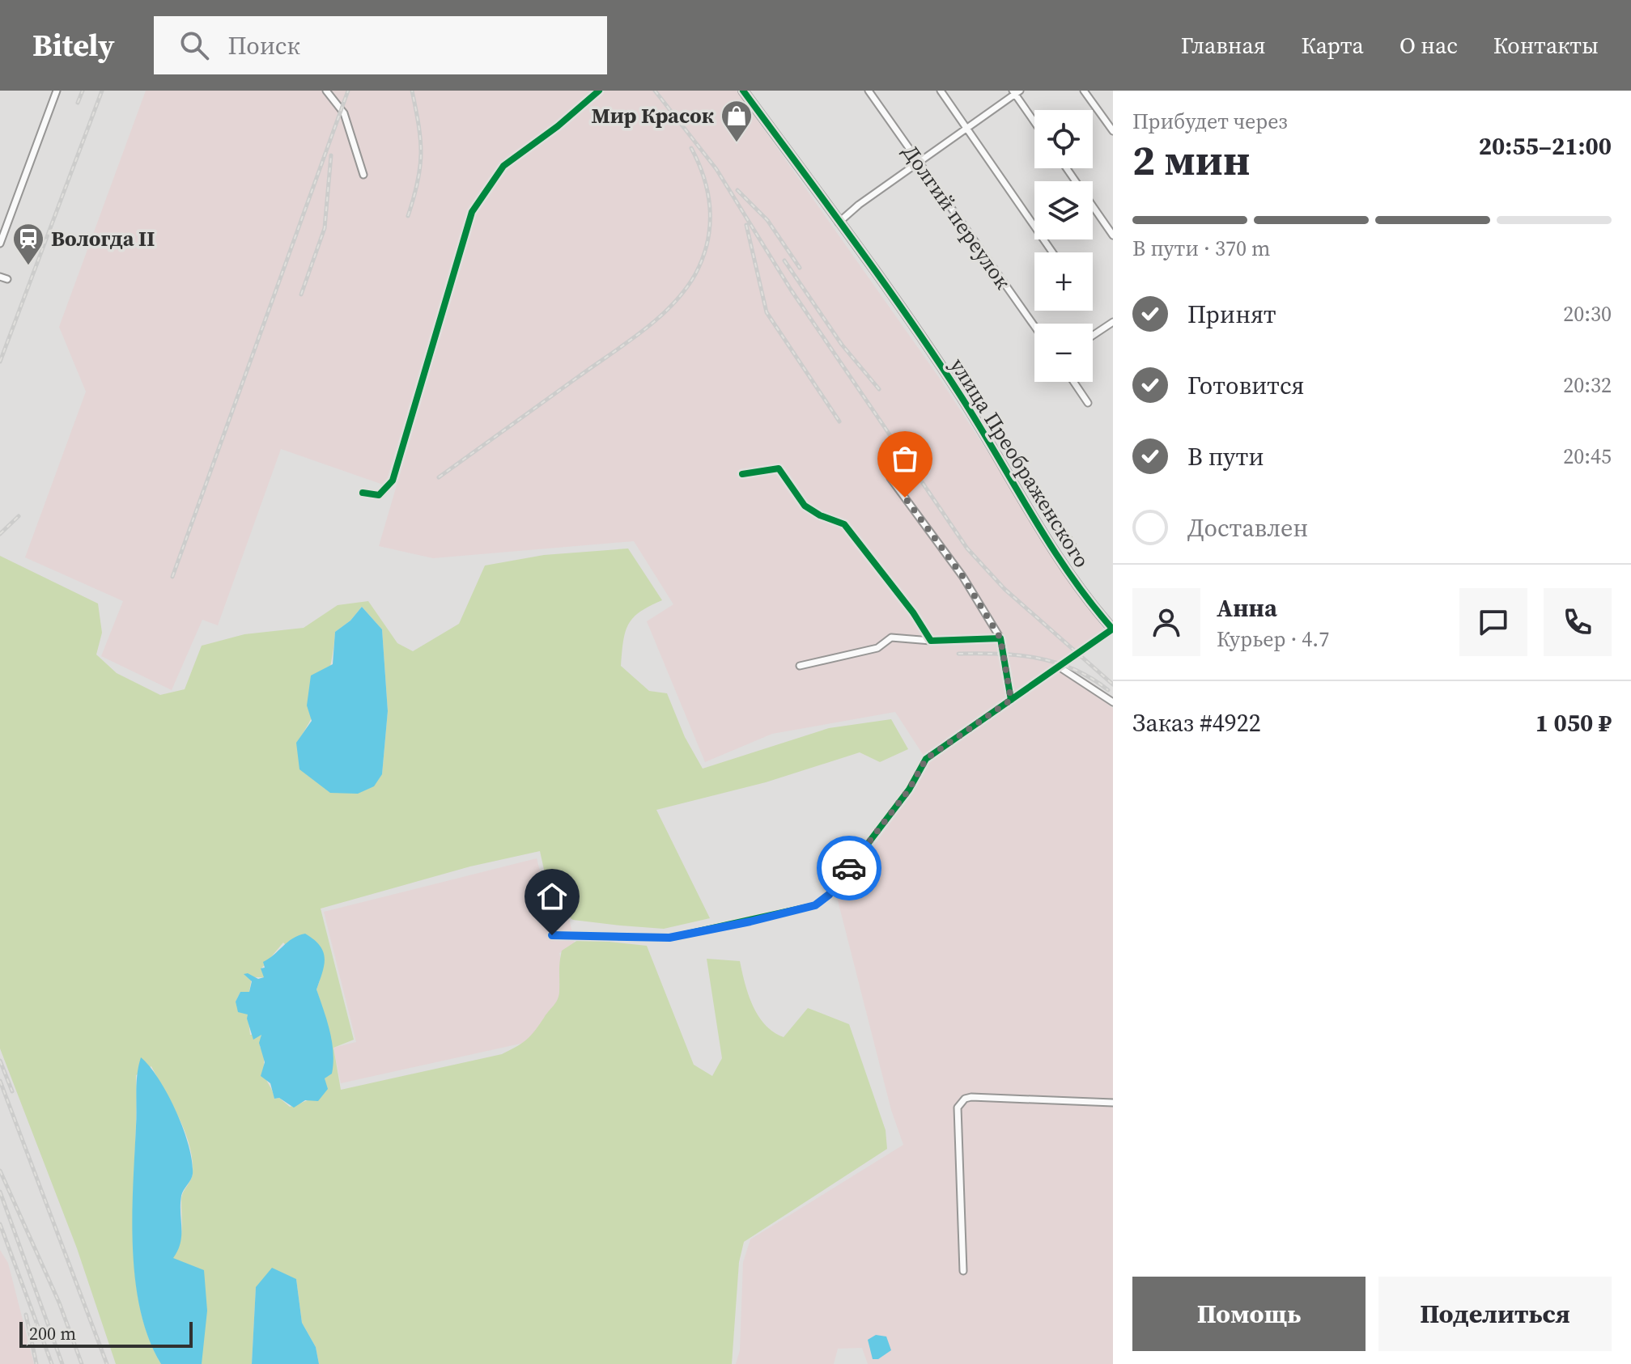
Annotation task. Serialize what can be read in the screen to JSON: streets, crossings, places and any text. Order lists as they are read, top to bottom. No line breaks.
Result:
{"streets":{"street":["Долгий переулок","улица Преображенского"]},"places":{"shop":["Мир Красок"],"station":["Вологда II"]},"scale_bar":"200 m","page":{"header":"Bitely","search":"Поиск","nav":["Главная","Карта","О нас","Контакты"],"heading":["2 мин","Прибудет через","20:55–21:00"],"panel":["Анна","Курьер · 4.7","Заказ #4922","1 050 ₽"],"map_buttons":["+","−"],"bar":"В пути · 370 m","list":[["Принят","20:30"],["Готовится","20:32"],["В пути","20:45"],"Доставлен"],"buttons":["Помощь","Поделиться"],"scale":"200 m"}}
